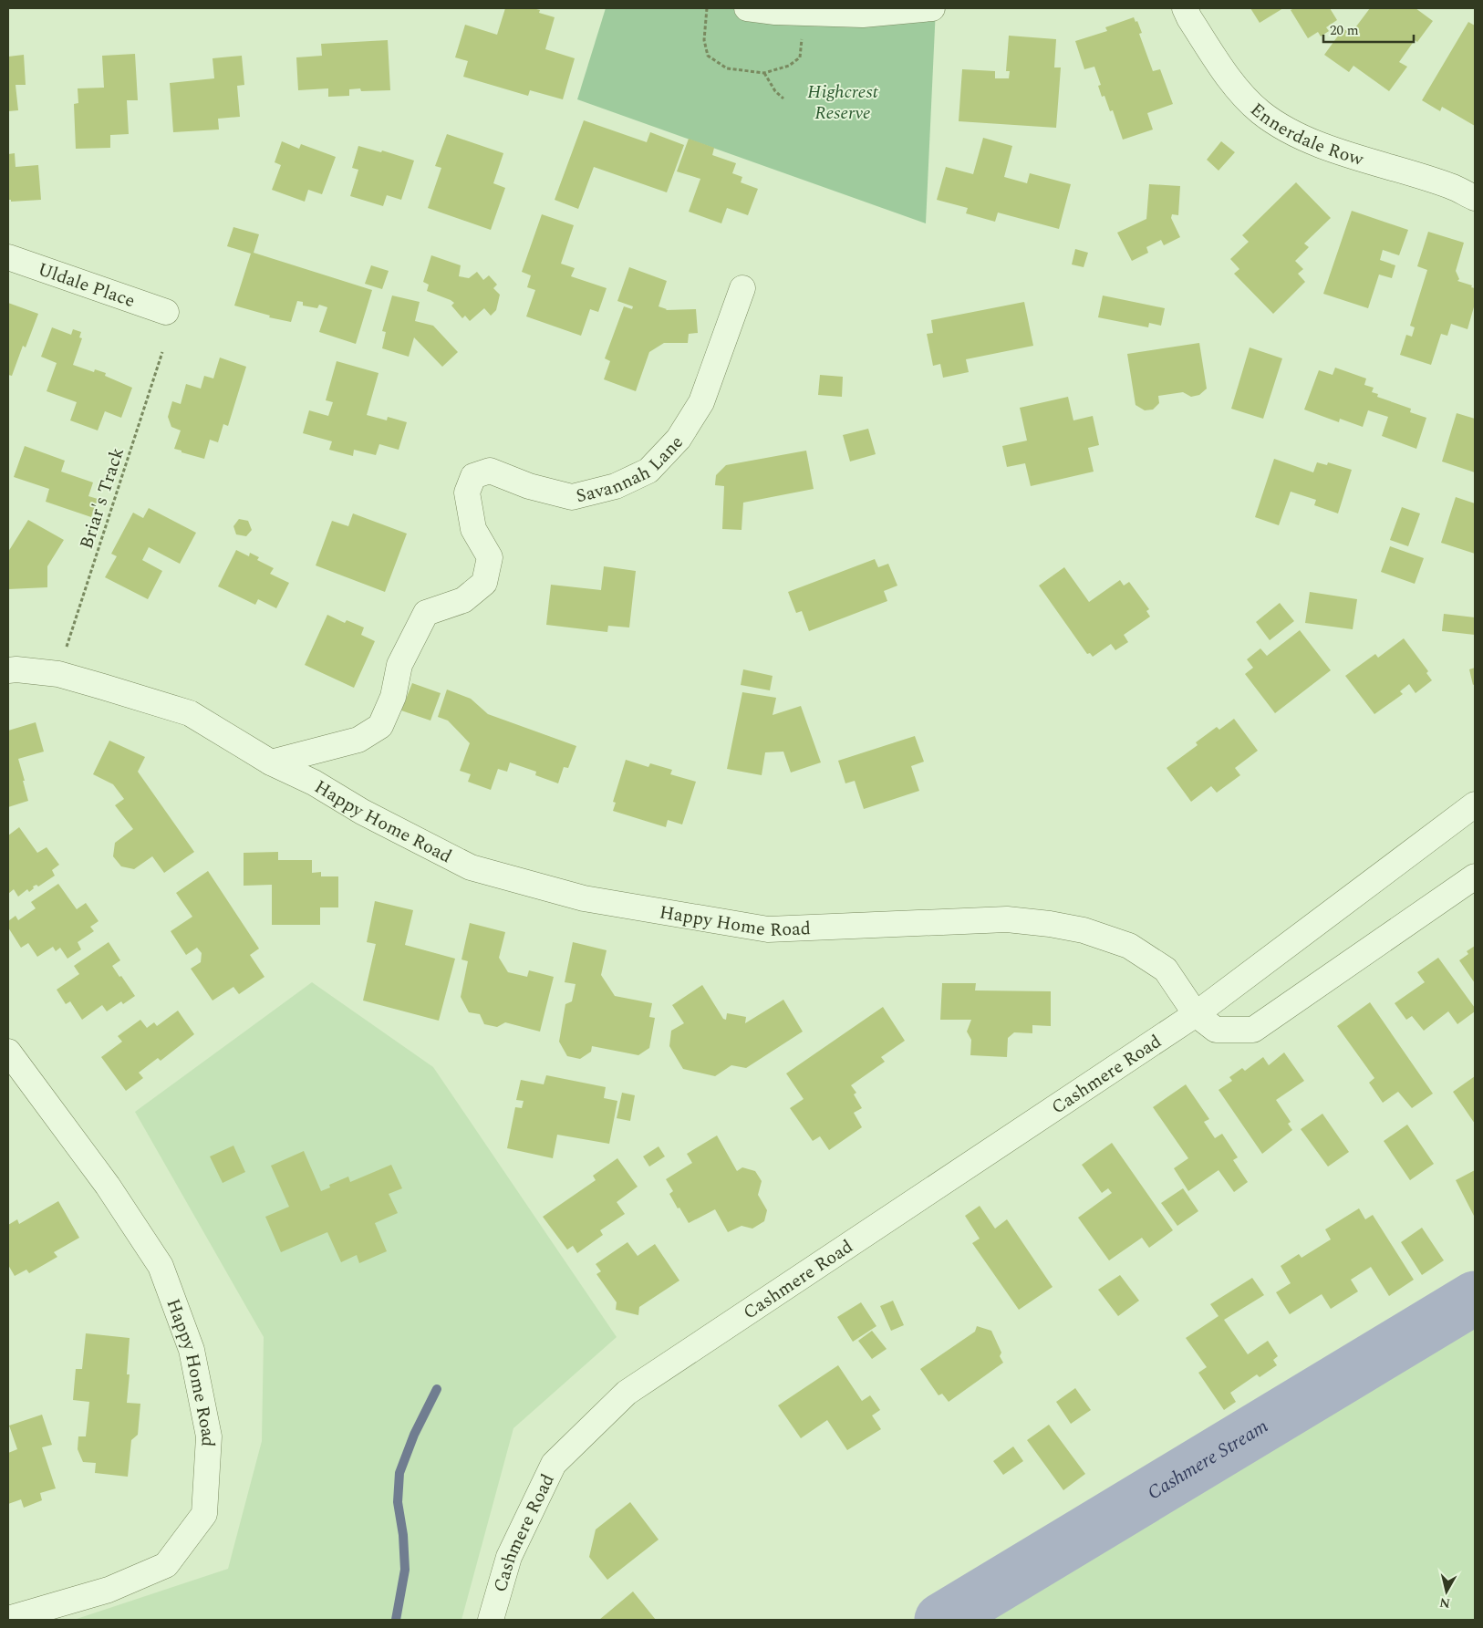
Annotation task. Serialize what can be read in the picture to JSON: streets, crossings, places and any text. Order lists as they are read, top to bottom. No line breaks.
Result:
{"streets":{"street":["Ennerdale Row","Uldale Place","Savannah Lane","Happy Home Road","Cashmere Road"],"path":["Briar's Track"]},"crossings":[["Savannah Lane","Happy Home Road"],["Happy Home Road","Cashmere Road"]],"water":["Cashmere Stream"],"parks":["Highcrest Reserve"],"scale_bar":"20 m","north":"bottom"}
